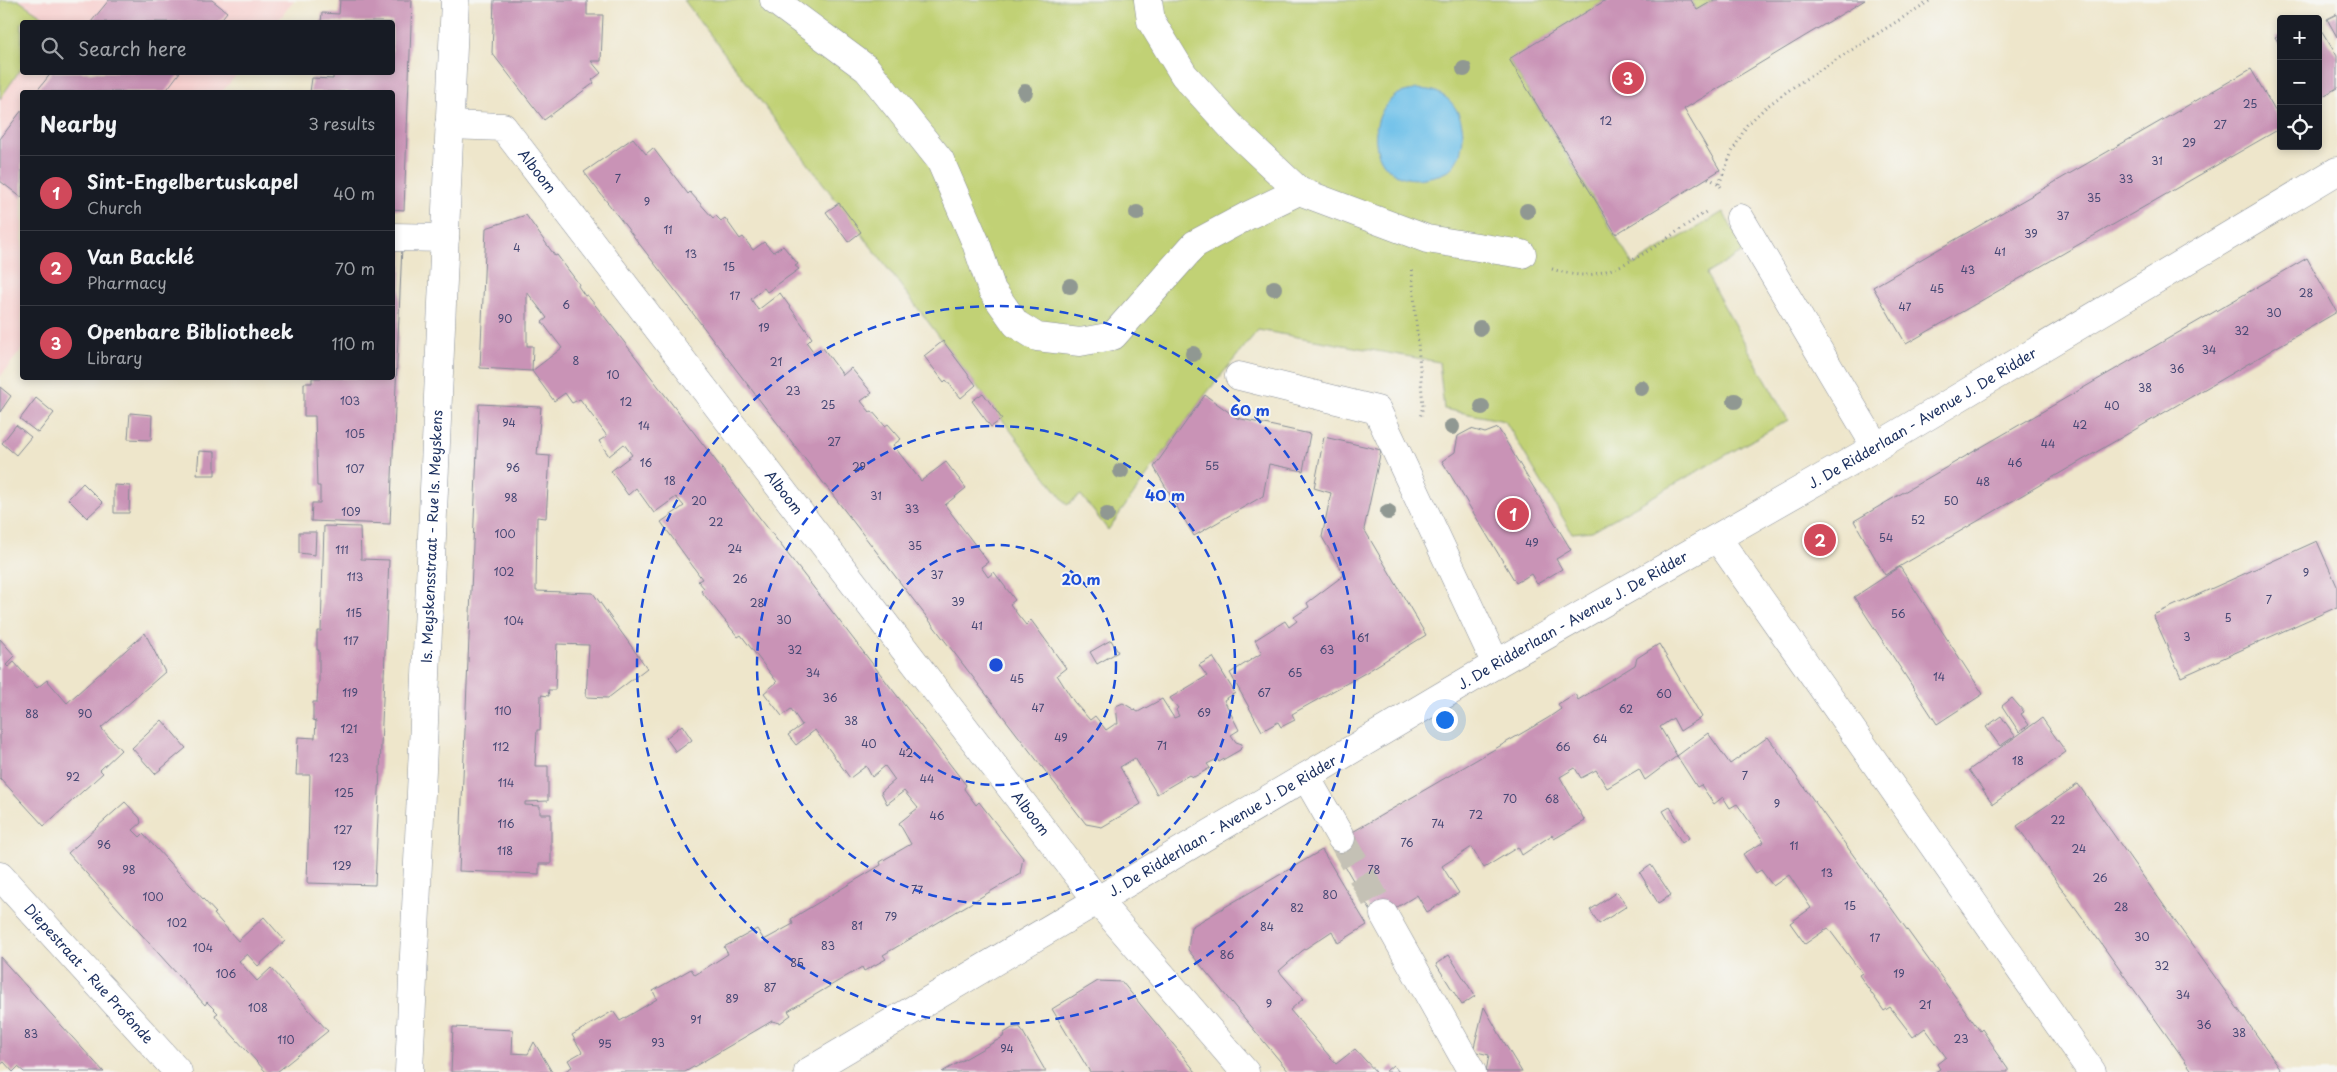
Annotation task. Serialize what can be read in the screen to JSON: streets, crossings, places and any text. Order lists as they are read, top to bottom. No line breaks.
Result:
{"streets":{"street":["Alboom","J. De Ridderlaan - Avenue J. De Ridder","Is. Meyskensstraat - Rue Is. Meyskens","Diepestraat - Rue Profonde"]},"crossings":[["Alboom","J. De Ridderlaan - Avenue J. De Ridder"],["Alboom","Is. Meyskensstraat - Rue Is. Meyskens"]],"house_numbers":["25","12","27","29","31","7","33","35","9","37","11","39","4","41","13","15","43","45","28","17","6","47","30","90","19","32","34","8","21","36","10","38","23","103","12","25","40","94","42","14","105","27","44","16","46","55","29","96","107","18","48","31","98","20","50","33","109","52","22","100","54","49","35","24","111","102","9","37","113","26","7","39","28","115","56","5","30","104","41","3","61","117","32","63","34","65","14","45","119","67","60","36","47","62","110","69","88","90","38","121","49","64","40","71","112","66","42","123","18","7","92","44","114","125","70","68","9","72","46","22","116","74","127","76","96","11","24","118","129","98","78","13","26","77","80","100","15","28","82","79","102","81","84","30","17","83","104","86","85","32","106","19","87","34","89","9","21","108","91","36","38","83","23","110","93","95","94"],"page":{"map_buttons":["+","−"],"search":"Search here","pins":["3","1","2"],"heading":["Nearby","3 results"],"list":[{"mark":"1","name":"Sint-Engelbertuskapel","note":"Church","value":"40 m"},{"mark":"2","name":"Van Backlé","note":"Pharmacy","value":"70 m"},{"mark":"3","name":"Openbare Bibliotheek","note":"Library","value":"110 m"}]},"rings":["60 m","40 m","20 m"]}
